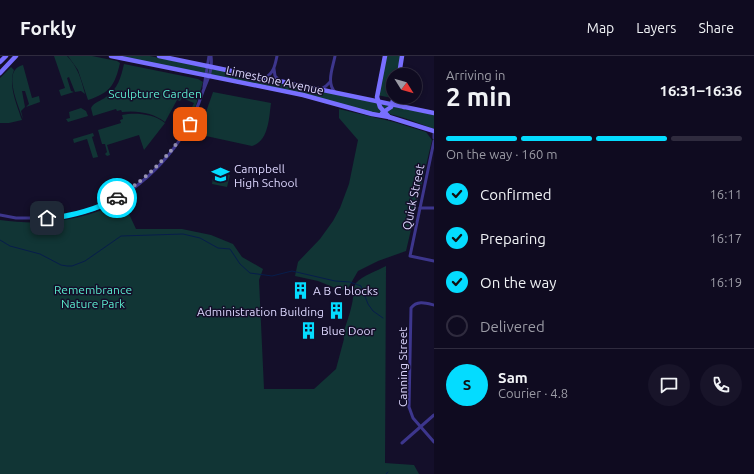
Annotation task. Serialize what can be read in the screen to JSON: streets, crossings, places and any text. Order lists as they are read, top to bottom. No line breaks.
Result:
{"streets":{"main road":["Limestone Avenue"],"street":["Quick Street","Canning Street"]},"crossings":[["Limestone Avenue","Quick Street"]],"parks":["Sculpture Garden","Remembrance Nature Park"],"places":{"school or university":["Campbell High School"],"building":["A B C blocks","Administration Building","Blue Door"]},"north":"bottom right","page":{"header":"Forkly","nav":["Map","Layers","Share"],"heading":["2 min","Arriving in","16:31–16:36"],"panel":["Sam","Courier · 4.8"],"bar":"On the way · 160 m","list":[["Confirmed","16:11"],["Preparing","16:17"],["On the way","16:19"],"Delivered"],"round":"S"}}
